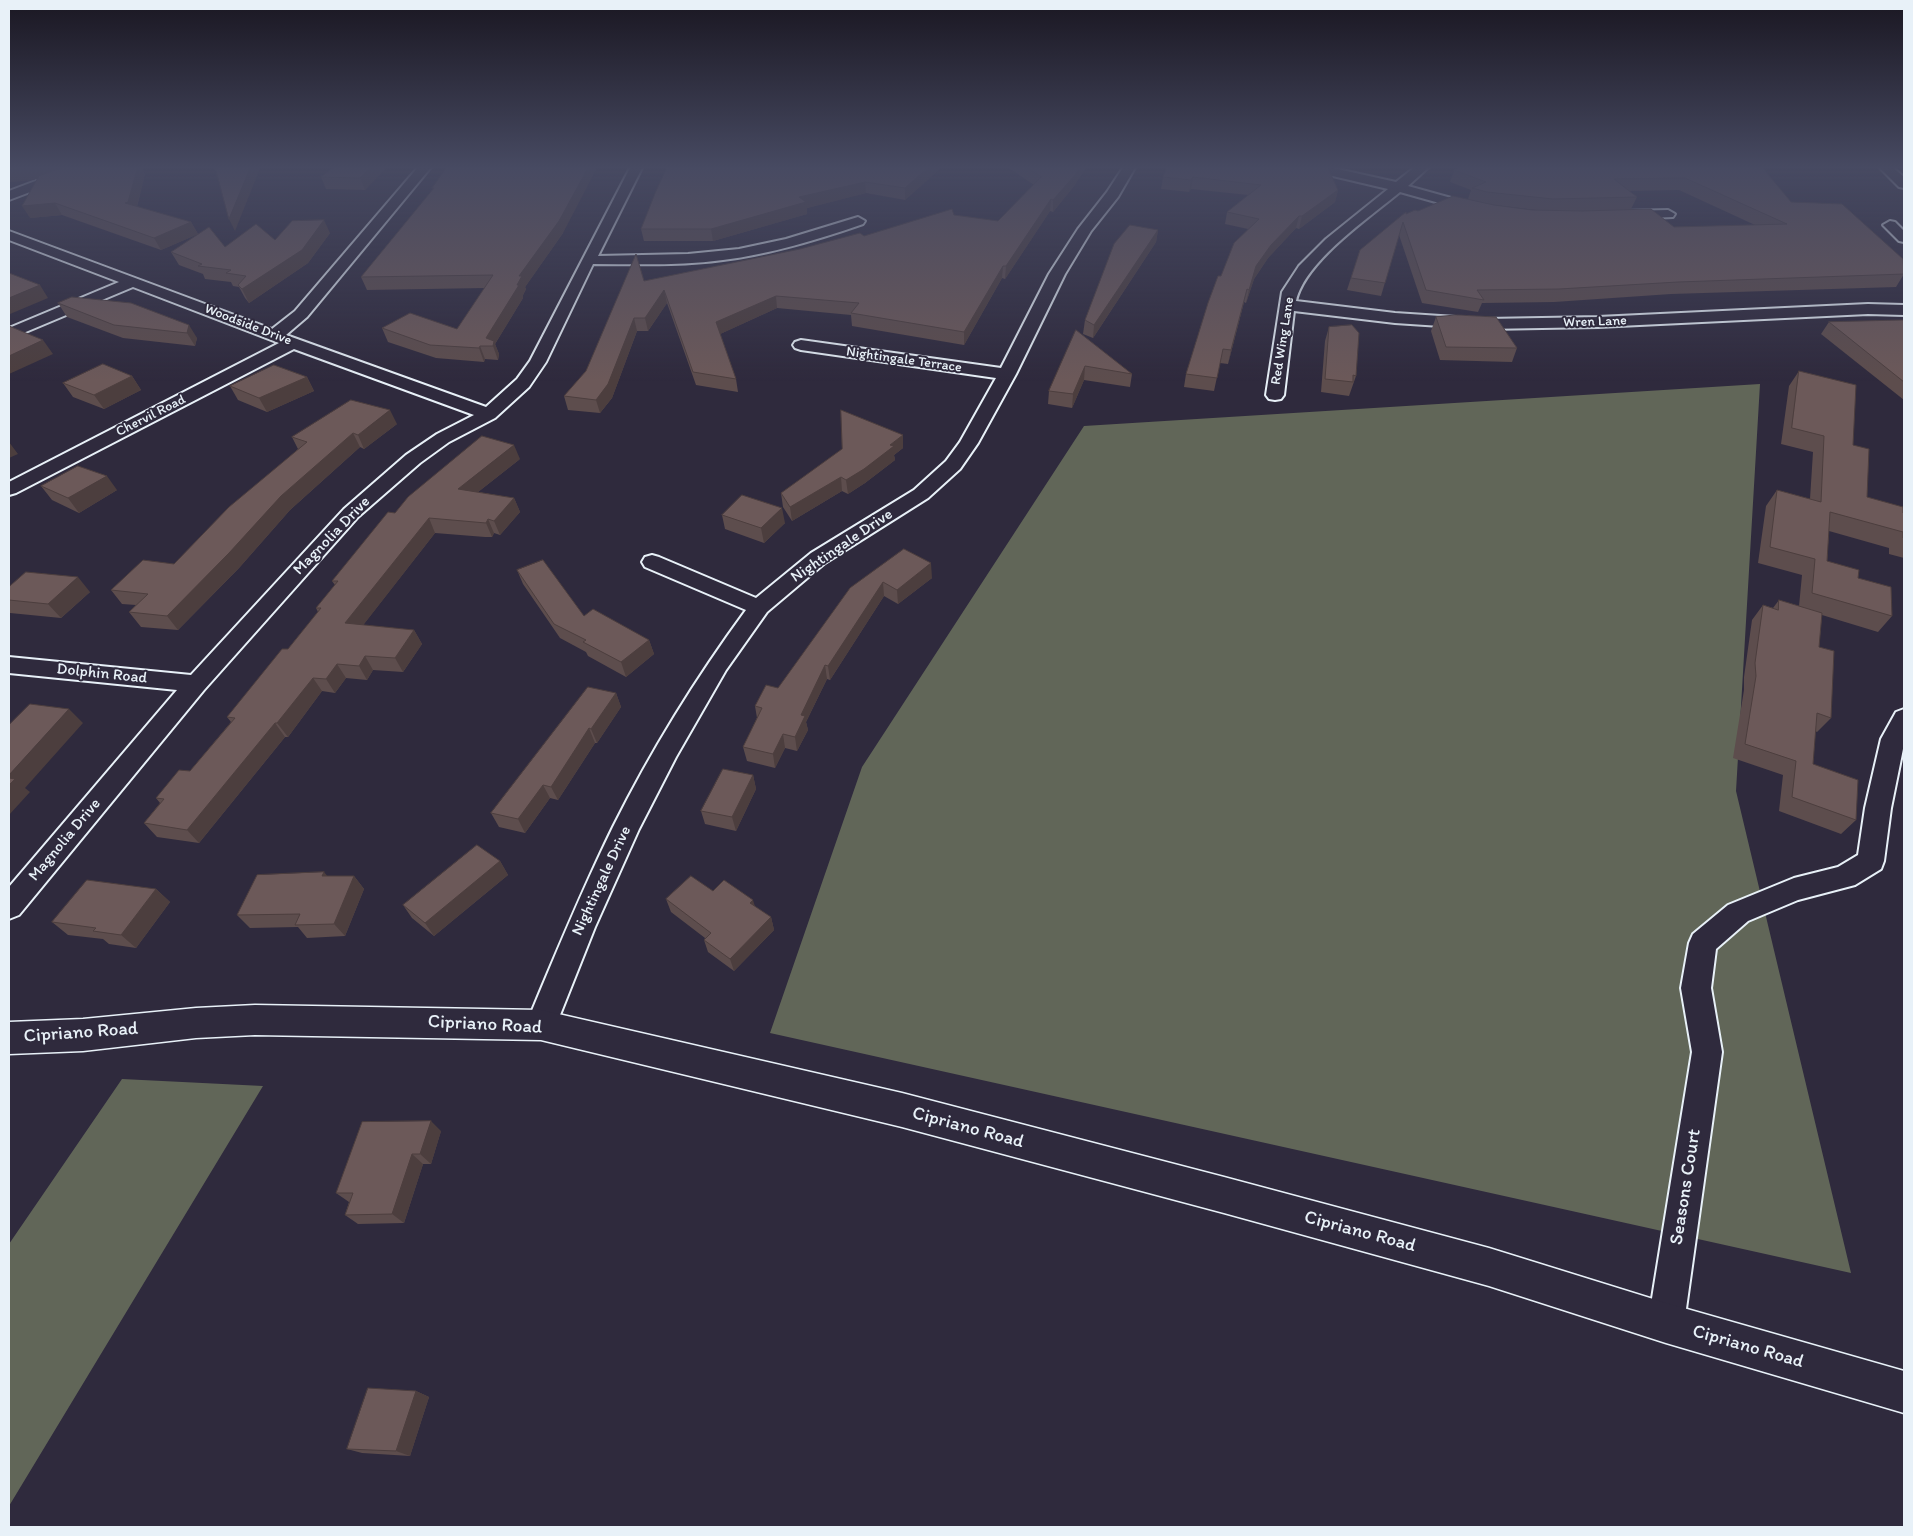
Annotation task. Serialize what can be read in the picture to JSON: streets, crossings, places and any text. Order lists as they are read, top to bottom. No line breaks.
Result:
{"streets":{"street":["Wren Lane","Woodside Drive","Red Wing Lane","Nightingale Terrace","Chervil Road","Magnolia Drive","Nightingale Drive","Dolphin Road","Cipriano Road","Seasons Court"]},"crossings":[["Wren Lane","Red Wing Lane"],["Woodside Drive","Chervil Road"],["Woodside Drive","Magnolia Drive"],["Nightingale Terrace","Nightingale Drive"],["Magnolia Drive","Dolphin Road"],["Nightingale Drive","Cipriano Road"],["Cipriano Road","Seasons Court"]]}
